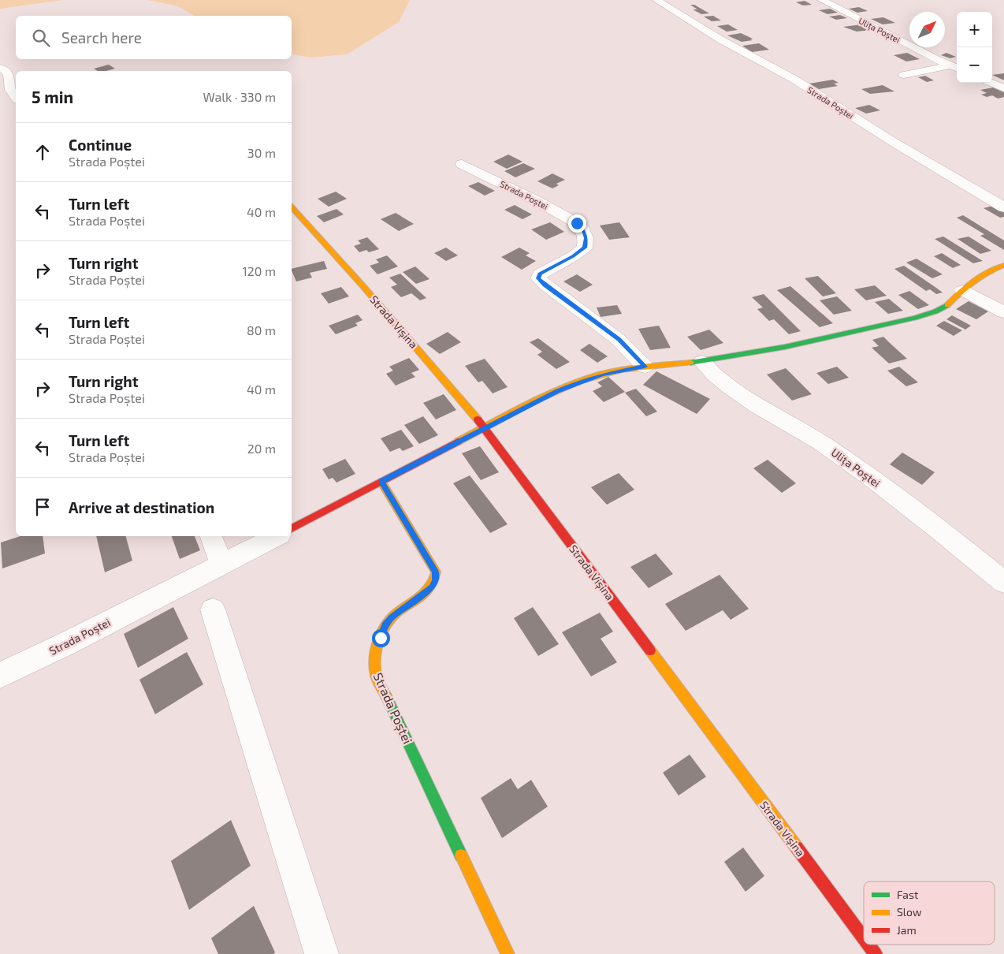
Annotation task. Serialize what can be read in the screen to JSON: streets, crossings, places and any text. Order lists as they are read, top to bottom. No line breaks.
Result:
{"streets":{"street":["Ulița Poștei","Strada Poștei","Strada Vișina"]},"legend":["Fast","Slow","Jam"],"north":"top right","page":{"map_buttons":["+","−"],"search":"Search here","heading":["5 min","Walk · 330 m"],"list":[["Continue","Strada Poștei","30 m"],["Turn left","Strada Poștei","40 m"],["Turn right","Strada Poștei","120 m"],["Turn left","Strada Poștei","80 m"],["Turn right","Strada Poștei","40 m"],["Turn left","Strada Poștei","20 m"],"Arrive at destination"]}}
